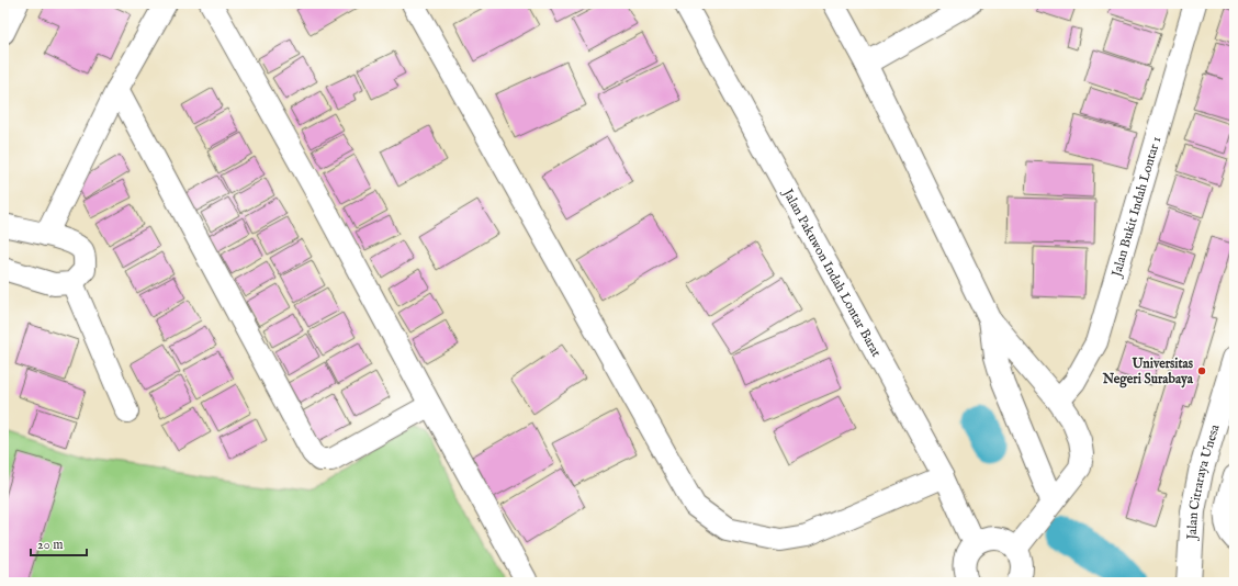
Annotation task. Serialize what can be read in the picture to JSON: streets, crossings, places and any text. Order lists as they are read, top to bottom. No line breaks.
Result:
{"streets":{"main road":["Jalan Citraraya Unesa"],"street":["Jalan Bukit Indah Lontar 1","Jalan Pakuwon Indah Lontar Barat"]},"places":["Universitas Negeri Surabaya"],"scale_bar":"20 m"}
